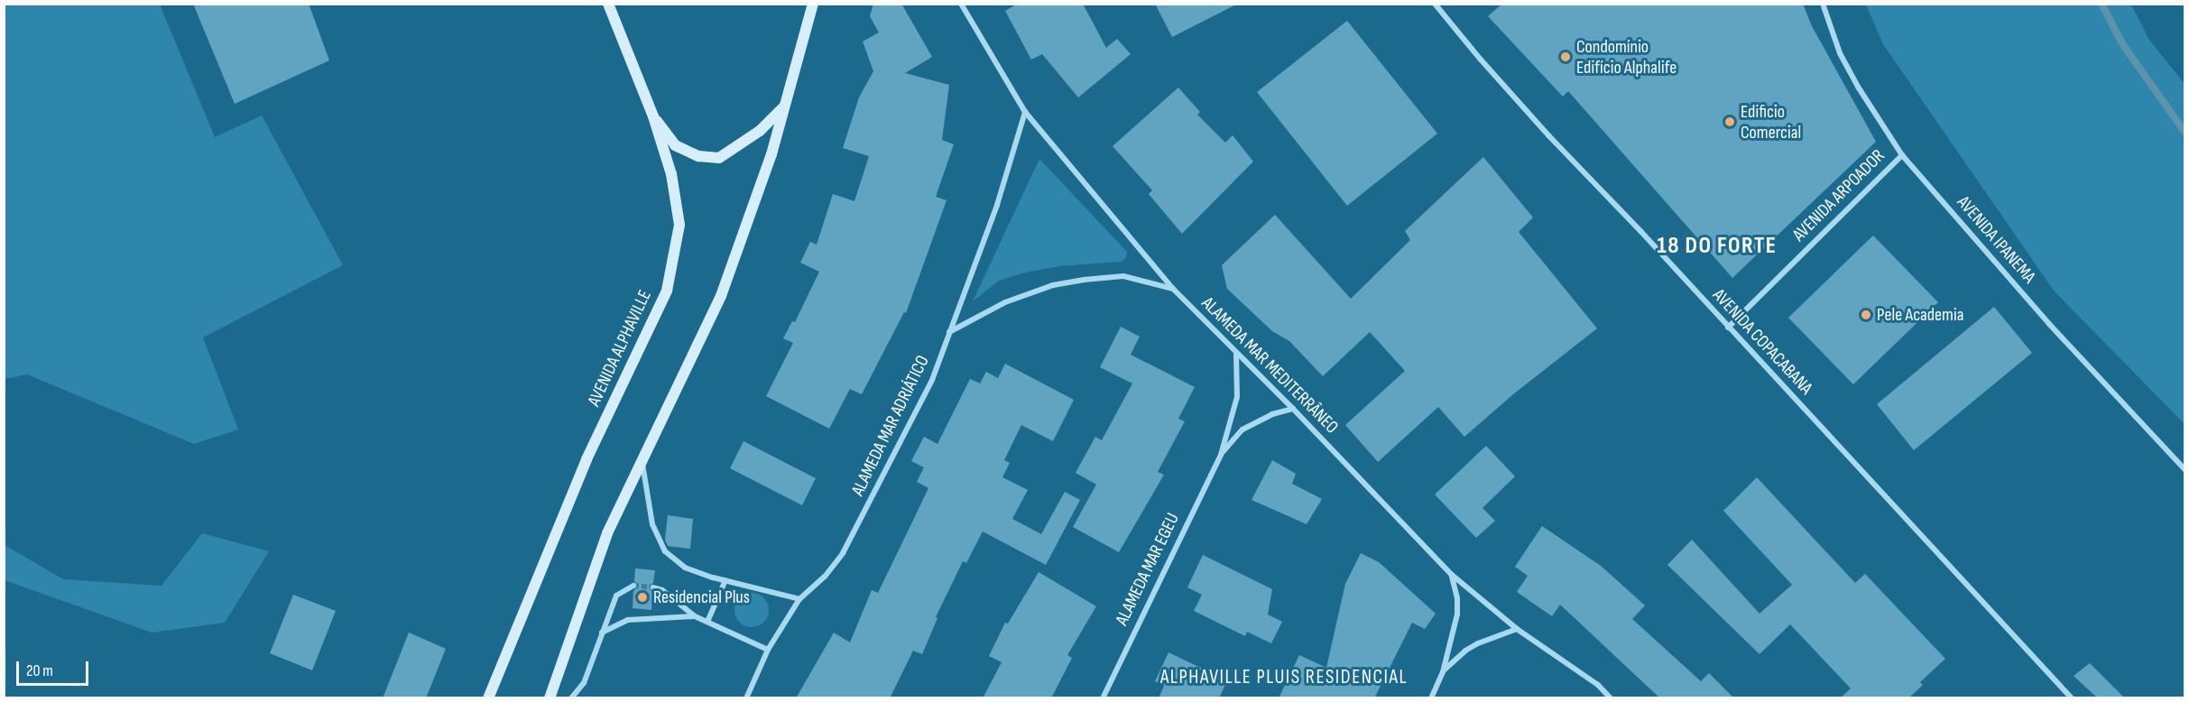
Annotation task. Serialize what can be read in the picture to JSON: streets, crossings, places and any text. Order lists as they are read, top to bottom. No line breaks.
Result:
{"streets":{"main road":["AVENIDA ALPHAVILLE"],"street":["AVENIDA ARPOADOR","AVENIDA IPANEMA","AVENIDA COPACABANA","ALAMEDA MAR MEDITERRÂNEO","ALAMEDA MAR ADRIÁTICO","ALAMEDA MAR EGEU"]},"crossings":[["AVENIDA ARPOADOR","AVENIDA IPANEMA"],["AVENIDA ARPOADOR","AVENIDA COPACABANA"],["ALAMEDA MAR MEDITERRÂNEO","ALAMEDA MAR ADRIÁTICO"],["ALAMEDA MAR MEDITERRÂNEO","ALAMEDA MAR EGEU"]],"districts":["18 DO FORTE","ALPHAVILLE PLUIS RESIDENCIAL"],"places":["Condomínio Edifício Alphalife","Edificio Comercial","Pele Academia","Residencial Plus"],"scale_bar":"20 m"}
